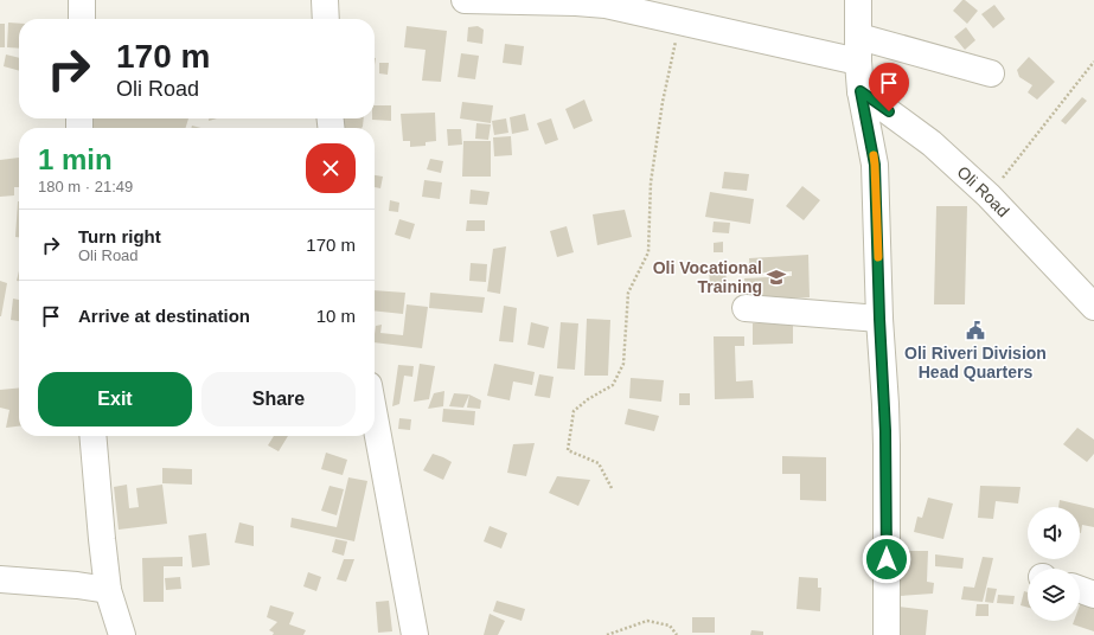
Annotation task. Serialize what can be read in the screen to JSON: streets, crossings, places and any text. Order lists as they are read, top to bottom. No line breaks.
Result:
{"streets":{"street":["Oli Road"]},"places":{"school or university":["Oli Vocational Training"],"public building":["Oli Riveri Division Head Quarters"]},"page":{"turn":["170 m","Oli Road"],"heading":["1 min","180 m · 21:49"],"list":[{"name":"Turn right","note":"Oli Road","value":"170 m"},{"name":"Arrive at destination","value":"10 m"}],"buttons":["Exit","Share"]}}
